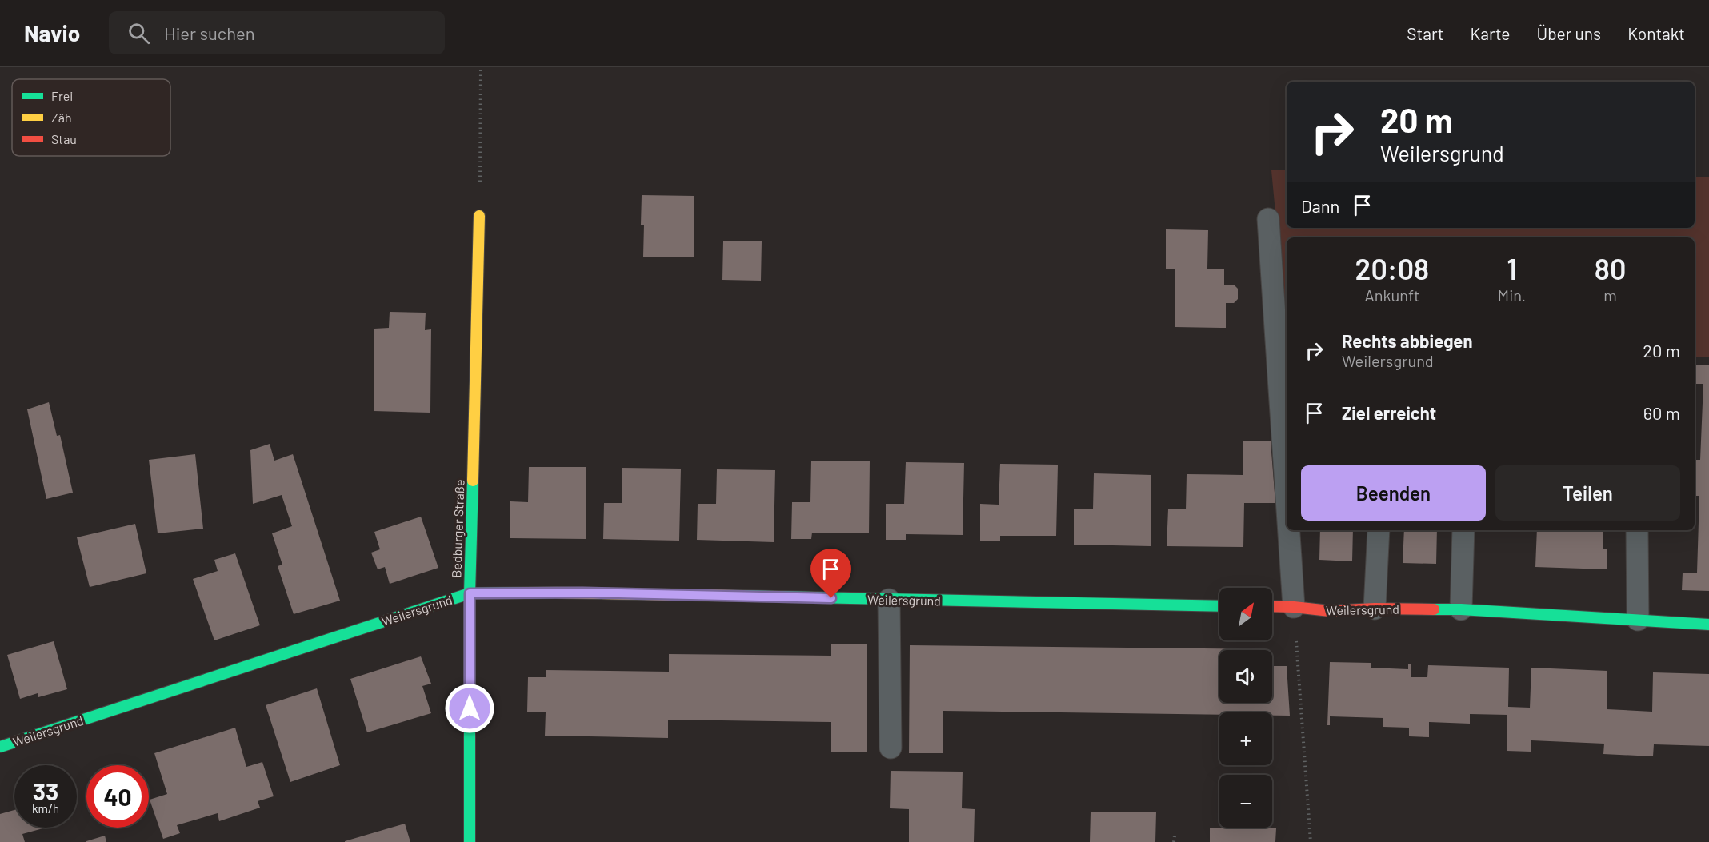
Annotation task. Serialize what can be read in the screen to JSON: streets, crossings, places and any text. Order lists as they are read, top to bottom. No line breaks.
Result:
{"streets":{"street":["Bedburger Straße","Weilersgrund"]},"crossings":[["Bedburger Straße","Weilersgrund"]],"legend":["Frei","Zäh","Stau"],"north":"top right","page":{"header":"Navio","search":"Hier suchen","nav":["Start","Karte","Über uns","Kontakt"],"turn":["20 m","Weilersgrund"],"then":"Dann","eta":["20:08","Ankunft","1","Min.","80","m"],"list":[{"name":"Rechts abbiegen","note":"Weilersgrund","value":"20 m"},{"name":"Ziel erreicht","value":"60 m"}],"buttons":["Beenden","Teilen"],"map_buttons":["+","−"],"speed":"33 km/h","limit":"40"}}
